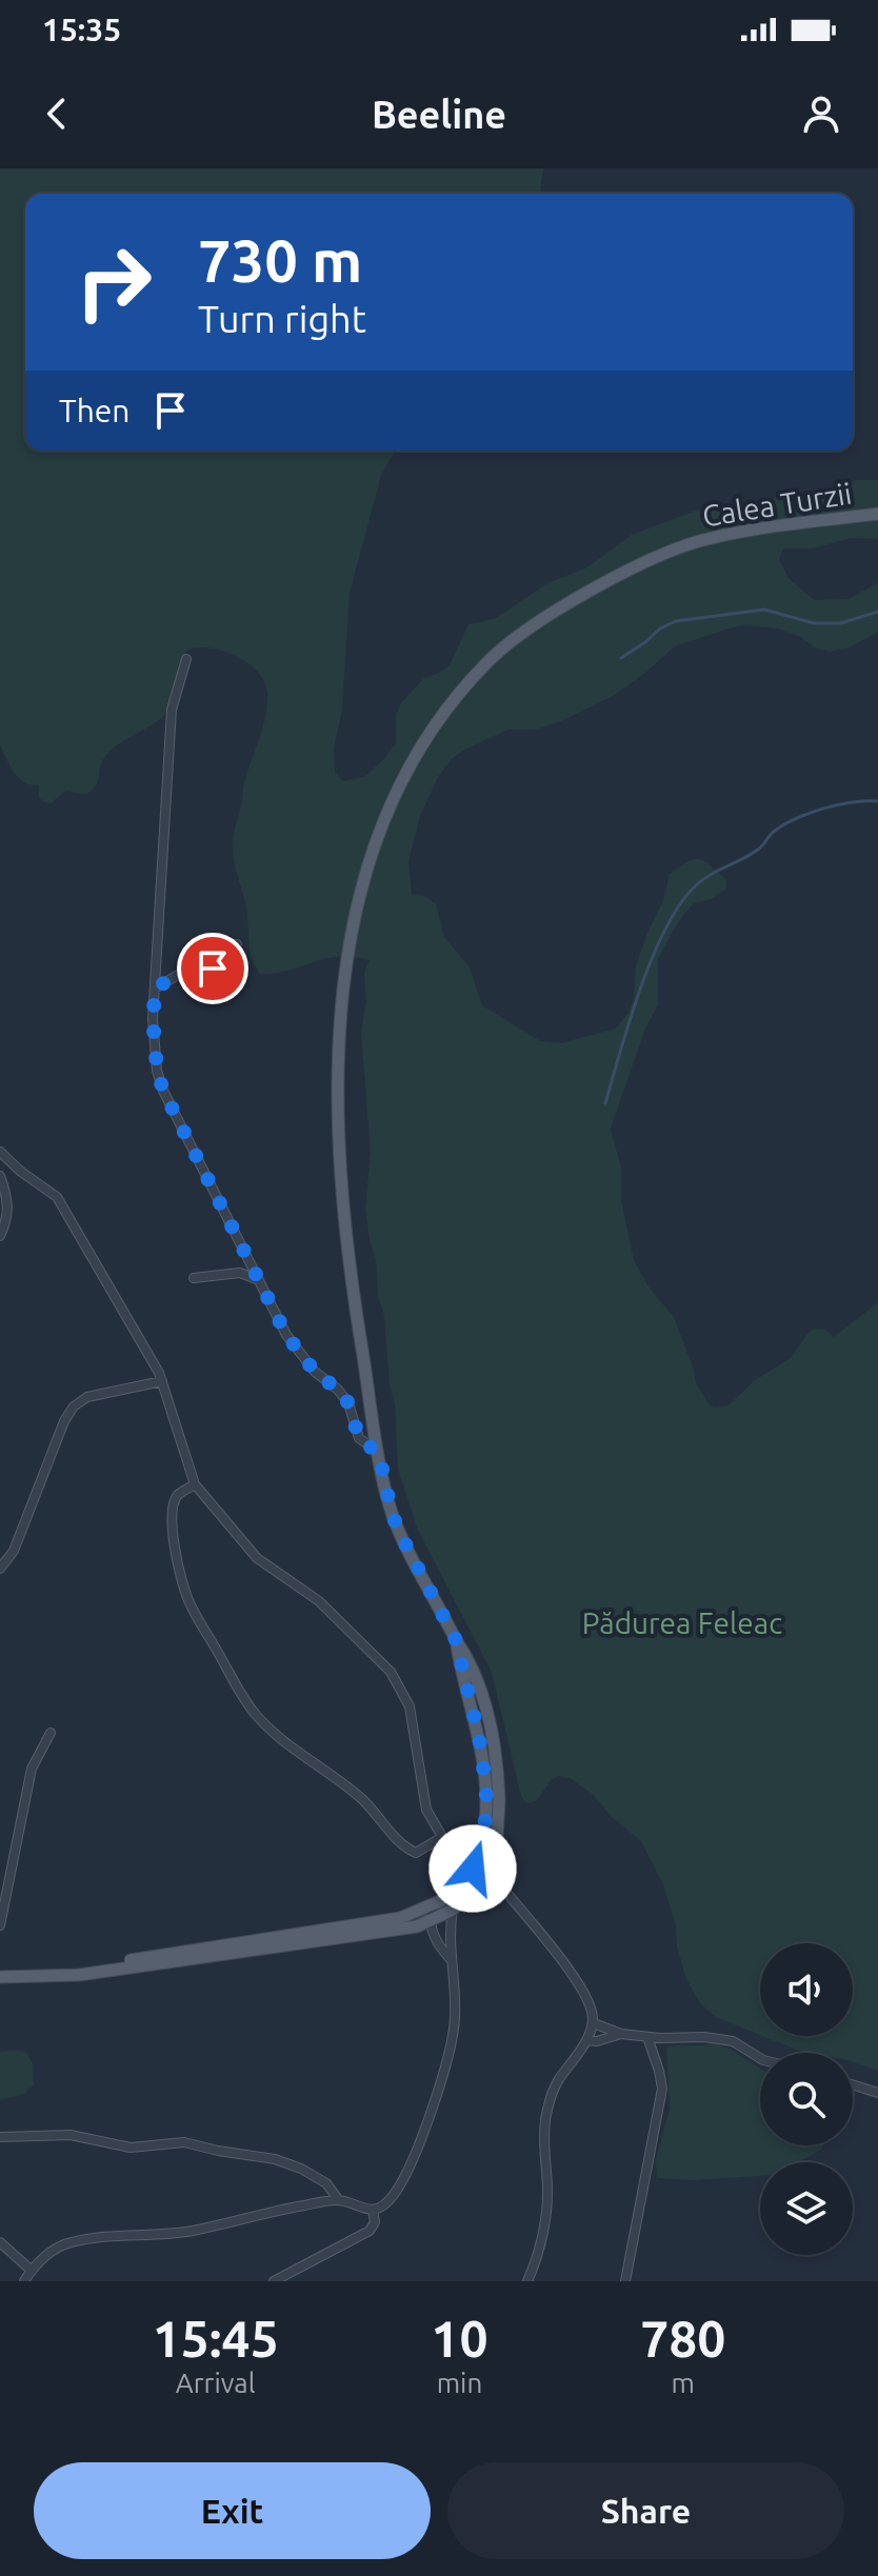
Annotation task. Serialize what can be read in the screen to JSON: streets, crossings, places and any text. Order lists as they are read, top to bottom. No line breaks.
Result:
{"streets":{"main road":["Calea Turzii"]},"parks":["Pădurea Feleac"],"page":{"status":"15:35","header":"Beeline","turn":["730 m","Turn right"],"then":"Then","eta":["15:45","Arrival","10","min","780","m"],"buttons":["Exit","Share"]}}
